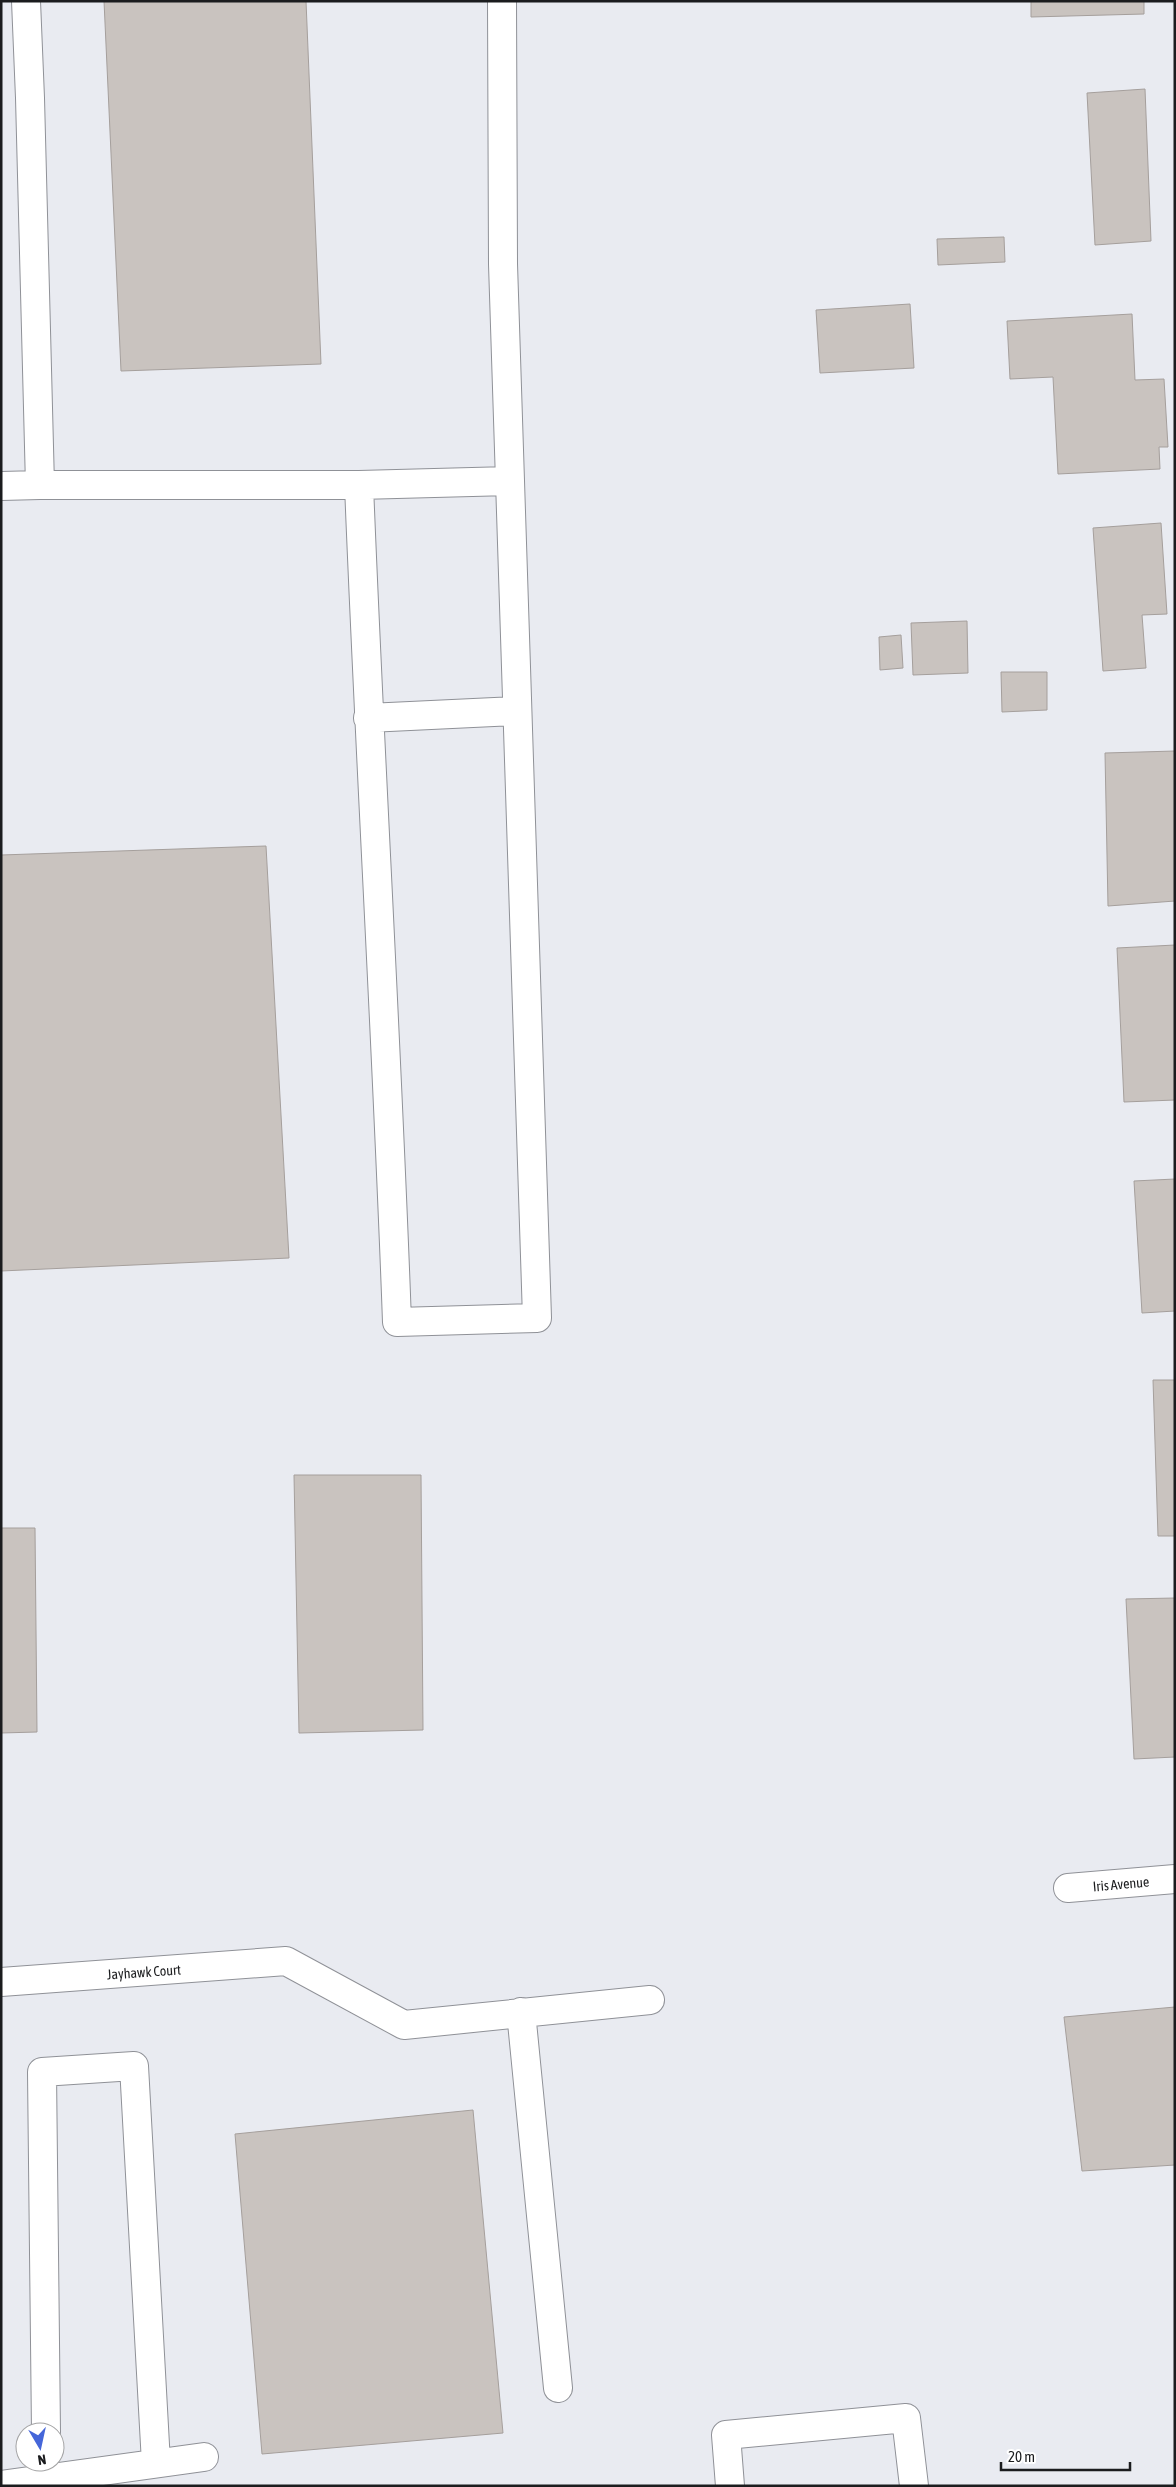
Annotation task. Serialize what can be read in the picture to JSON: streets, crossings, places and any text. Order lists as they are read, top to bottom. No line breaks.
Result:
{"streets":{"street":["Iris Avenue","Jayhawk Court"]},"scale_bar":"20 m","north":"bottom"}
